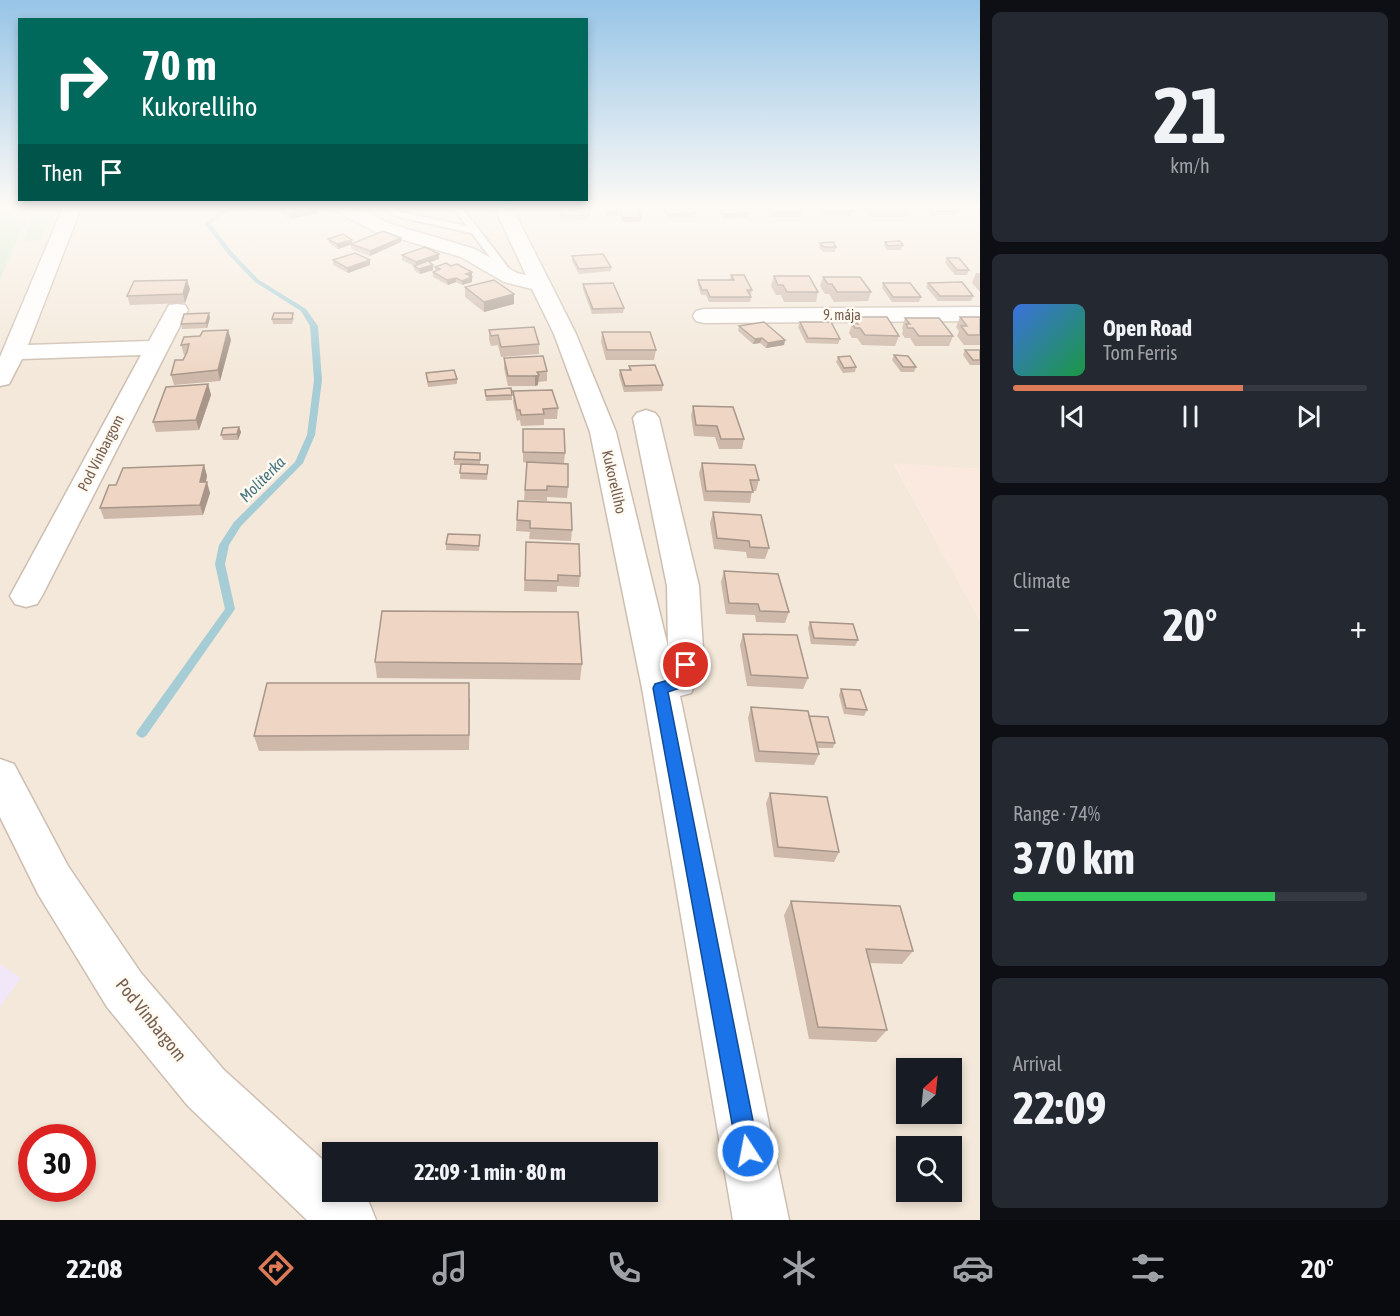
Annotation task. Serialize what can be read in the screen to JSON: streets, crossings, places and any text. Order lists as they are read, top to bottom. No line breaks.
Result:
{"streets":{"street":["9. mája","Pod Vinbargom","Kukorelliho"]},"water":["Moliterka"],"north":"top right","page":{"tile":[["21","km/h"],"Climate",["Range · 74%","370 km"],["Arrival","22:09"]],"turn":["70 m","Kukorelliho"],"then":"Then","song":["Open Road","Tom Ferris"],"heat":["−","20°","+"],"limit":"30","trip":"22:09 · 1 min · 80 m","tabs":["22:08","20°"]}}
